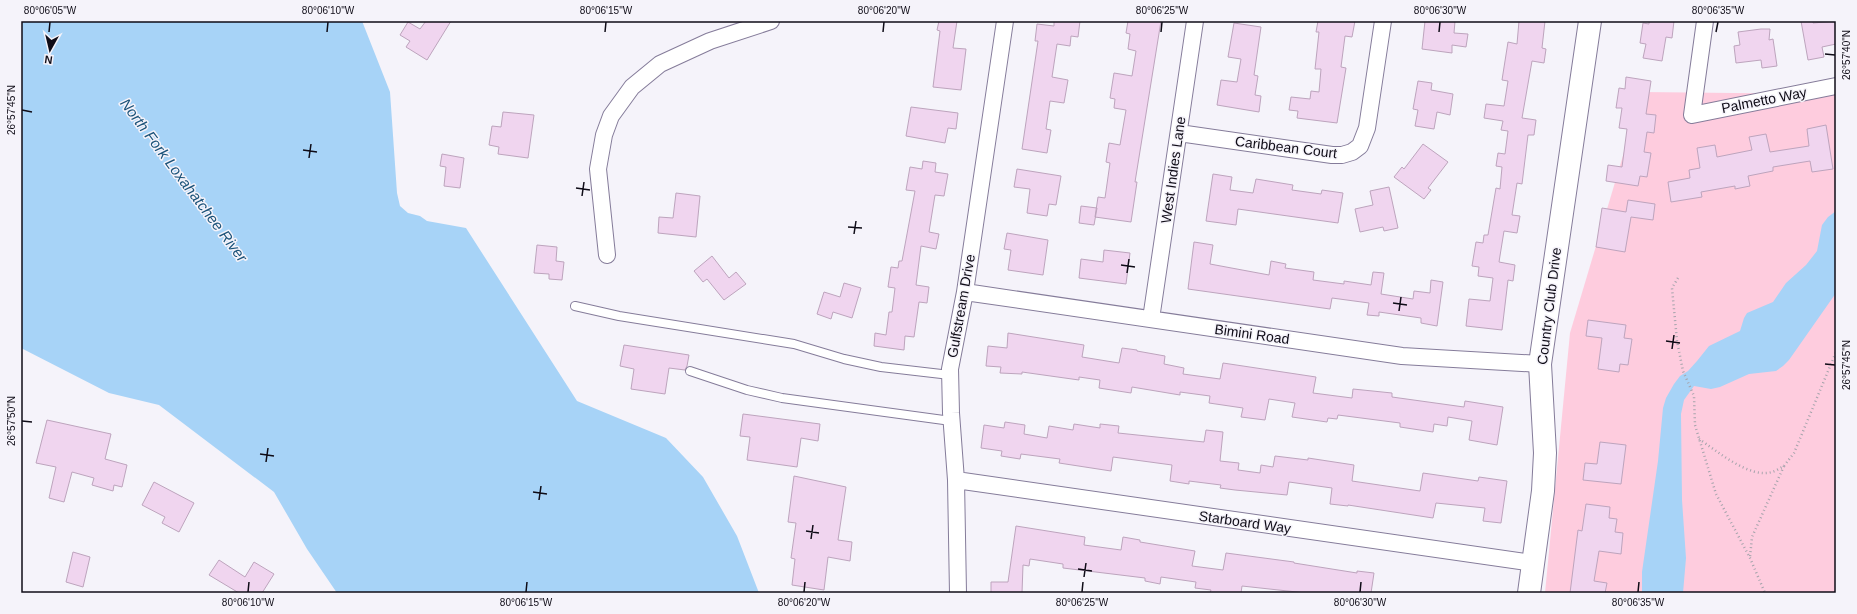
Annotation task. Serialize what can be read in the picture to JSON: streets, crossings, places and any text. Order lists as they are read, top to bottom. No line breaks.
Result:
{"streets":{"street":["Palmetto Way","Caribbean Court","West Indies Lane","Gulfstream Drive","Country Club Drive","Bimini Road","Starboard Way"]},"crossings":[["Caribbean Court","West Indies Lane"],["West Indies Lane","Bimini Road"],["Gulfstream Drive","Bimini Road"],["Gulfstream Drive","Starboard Way"],["Country Club Drive","Bimini Road"],["Country Club Drive","Starboard Way"]],"water":["North Fork Loxahatchee River"],"north":"bottom","coordinates":["80°06'05\"W","80°06'10\"W","80°06'15\"W","80°06'20\"W","80°06'25\"W","80°06'30\"W","80°06'35\"W","26°57'40\"N","26°57'45\"N","26°57'50\"N"]}
